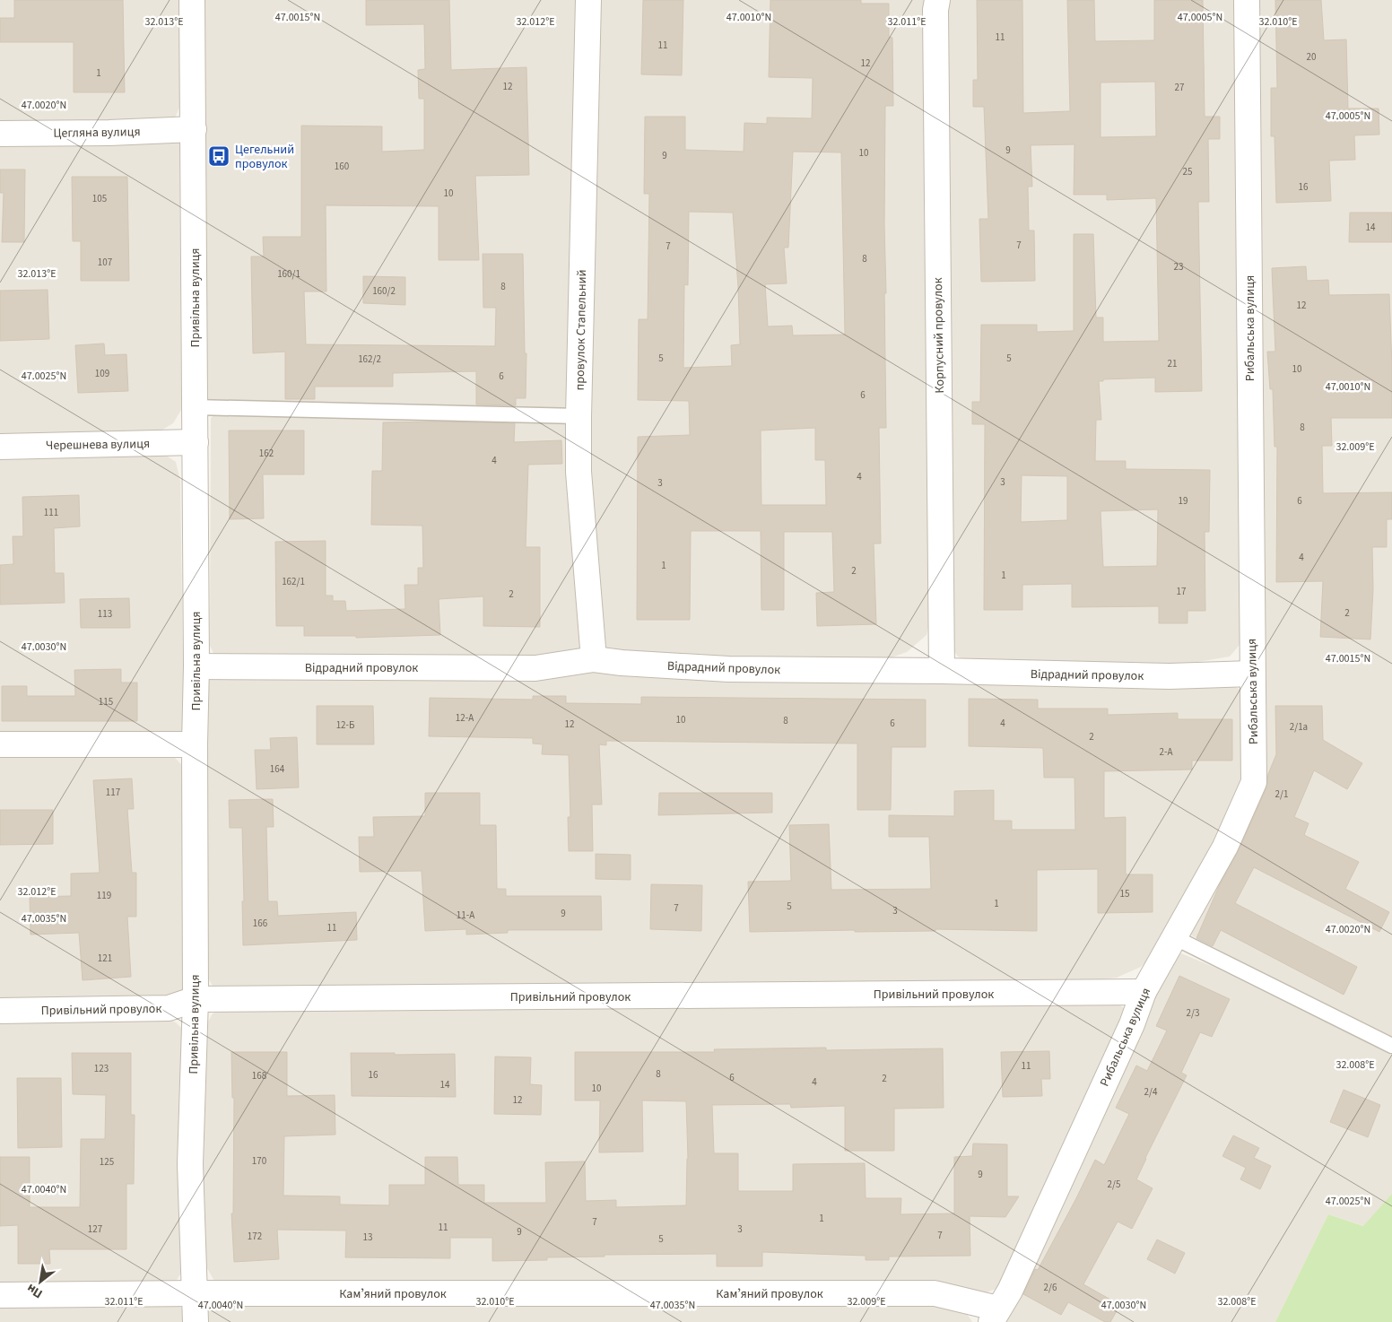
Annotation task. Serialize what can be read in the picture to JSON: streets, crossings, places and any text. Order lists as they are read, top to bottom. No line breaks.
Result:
{"streets":{"street":["Цегляна вулиця","Привільна вулиця","Рибальська вулиця","провулок Стапельний","Корпусний провулок","Черешнева вулиця","Відрадний провулок","Привільний провулок","Камʼяний провулок"]},"crossings":[["Цегляна вулиця","Привільна вулиця"],["Привільна вулиця","Черешнева вулиця"],["Привільна вулиця","Відрадний провулок"],["Привільна вулиця","Привільний провулок"],["Привільна вулиця","Камʼяний провулок"],["Рибальська вулиця","Відрадний провулок"],["Рибальська вулиця","Привільний провулок"],["Рибальська вулиця","Камʼяний провулок"],["провулок Стапельний","Відрадний провулок"],["Корпусний провулок","Відрадний провулок"]],"places":{"bus stop":["Цегельний провулок"]},"house_numbers":["11","11","20","12","1","12","27","9","10","9","160","25","16","10","105","14","7","7","8","107","23","160/1","8","160/2","12","5","5","162/2","21","10","109","6","6","8","162","4","4","3","3","19","6","111","4","1","2","1","162/1","17","2","2","113","115","12-А","10","8","6","4","12","12-Б","2/1а","2","2-А","164","117","2/1","15","119","1","5","7","3","9","11-А","166","11","121","2/3","11","123","8","16","168","6","2","4","14","10","2/4","12","170","125","9","2/5","1","7","11","127","3","9","7","172","13","5","2/6"],"north":"bottom left","coordinates":["47.0005°N","47.0015°N","47.0010°N","32.013°E","32.012°E","32.011°E","32.010°E","47.0020°N","47.0025°N","32.009°E","47.0030°N","47.0035°N","32.008°E","47.0040°N"]}
